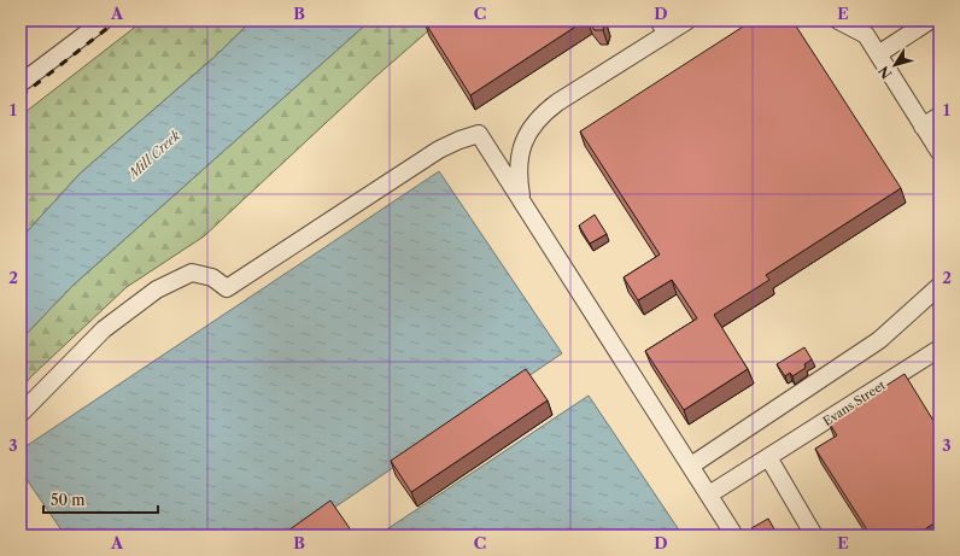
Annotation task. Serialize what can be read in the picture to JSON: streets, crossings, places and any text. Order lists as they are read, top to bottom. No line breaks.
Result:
{"streets":{"street":["Evans Street"]},"water":["Mill Creek"],"scale_bar":"50 m","north":"bottom left","grid":{"columns":["A","B","C","D","E"],"rows":["1","2","3"]}}
